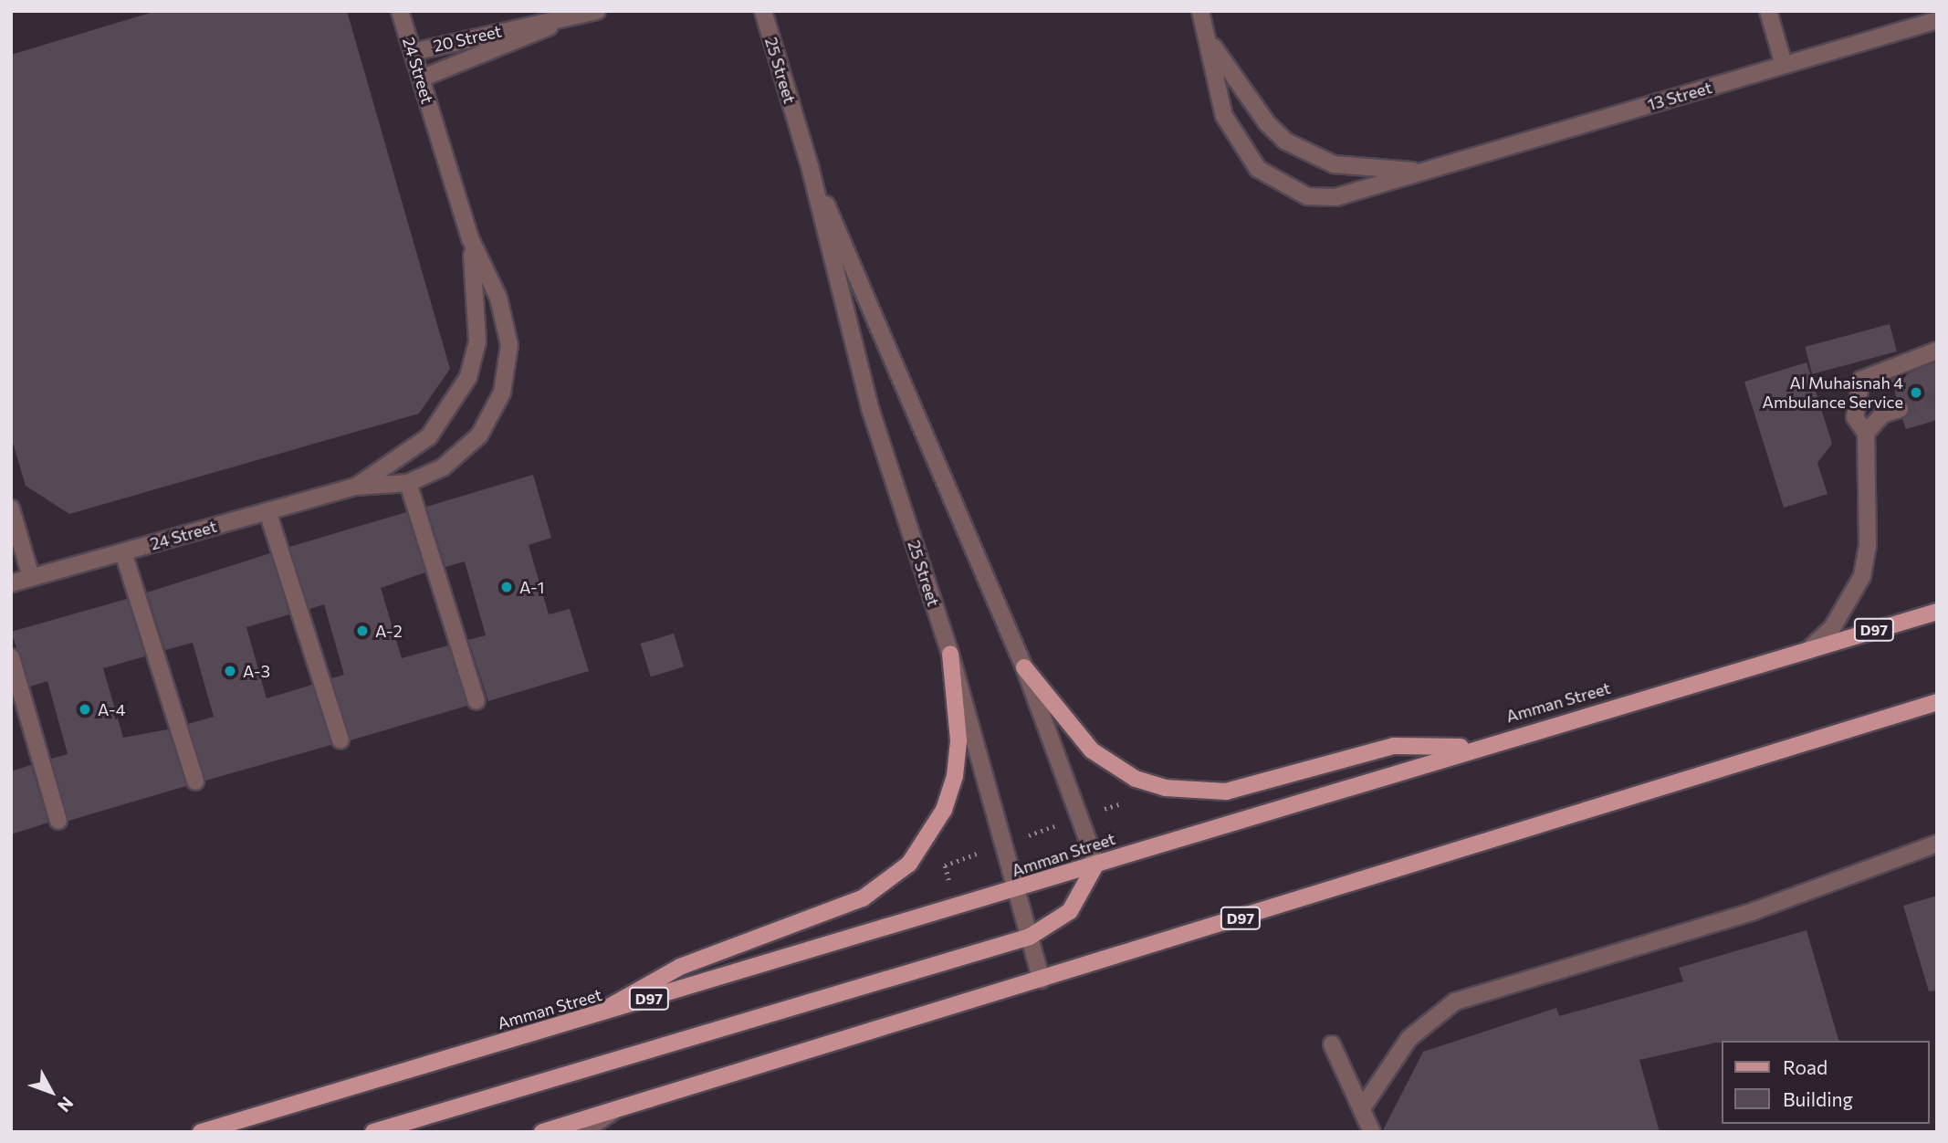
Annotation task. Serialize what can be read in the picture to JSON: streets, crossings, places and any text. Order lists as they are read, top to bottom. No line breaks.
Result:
{"streets":{"main road":["D97","Amman Street"],"street":["20 Street","24 Street","25 Street","13 Street"]},"crossings":[["20 Street","24 Street"],["25 Street","D97"],["25 Street","Amman Street"]],"places":["Al Muhaisnah 4 Ambulance Service","A-1","A-2","A-3","A-4"],"legend":["Road","Building"],"north":"bottom right"}
